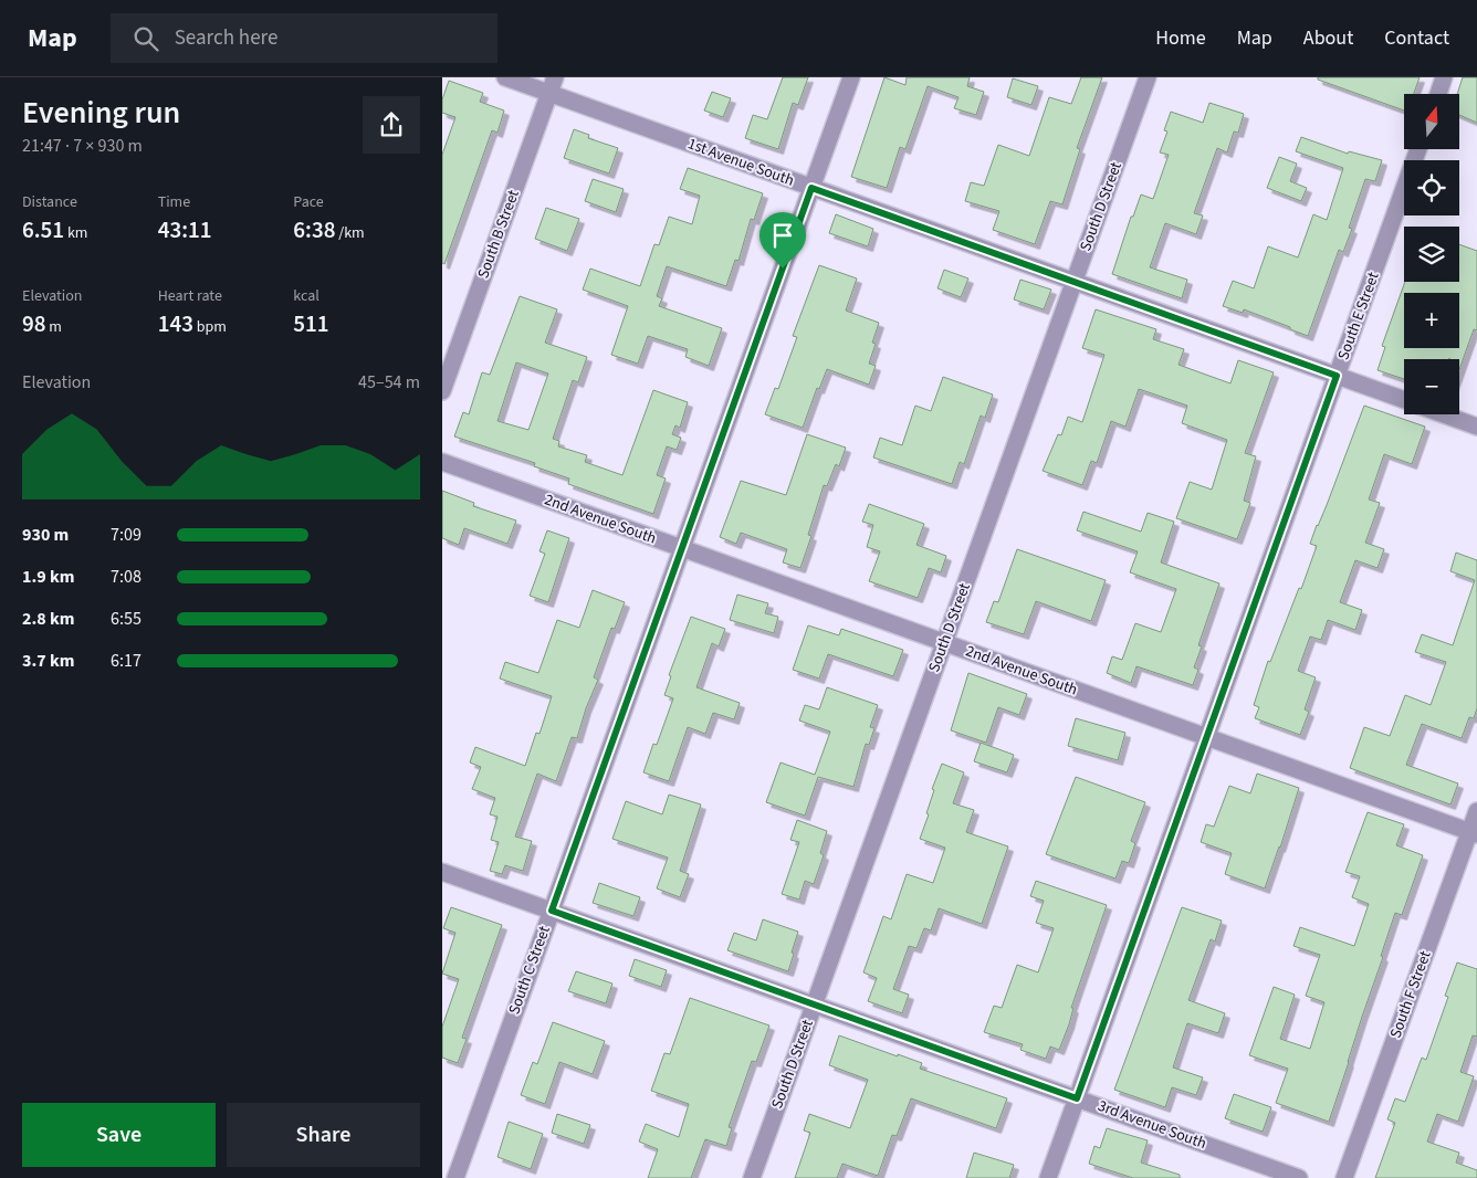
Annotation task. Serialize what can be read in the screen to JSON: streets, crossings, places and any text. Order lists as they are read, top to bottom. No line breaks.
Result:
{"streets":{"street":["1st Avenue South","South D Street","South B Street","South E Street","2nd Avenue South","South C Street","South F Street","3rd Avenue South"]},"crossings":[["1st Avenue South","South D Street"],["1st Avenue South","South B Street"],["1st Avenue South","South E Street"],["1st Avenue South","South C Street"],["South D Street","2nd Avenue South"],["South D Street","3rd Avenue South"],["South E Street","2nd Avenue South"],["South E Street","3rd Avenue South"],["2nd Avenue South","South C Street"],["2nd Avenue South","South F Street"],["South C Street","3rd Avenue South"]],"north":"top","page":{"header":"Map","search":"Search here","nav":["Home","Map","About","Contact"],"heading":["Evening run","21:47 · 7 × 930 m"],"map_buttons":["+","−"],"stats":[["Distance","6.51 km"],["Time","43:11"],["Pace","6:38 /km"],["Elevation","98 m"],["Heart rate","143 bpm"],["kcal","511"]],"chart":["Elevation","45–54 m"],"list":[{"name":"930 m","note":"7:09"},{"name":"1.9 km","note":"7:08"},{"name":"2.8 km","note":"6:55"},{"name":"3.7 km","note":"6:17"}],"buttons":["Save","Share"]}}
